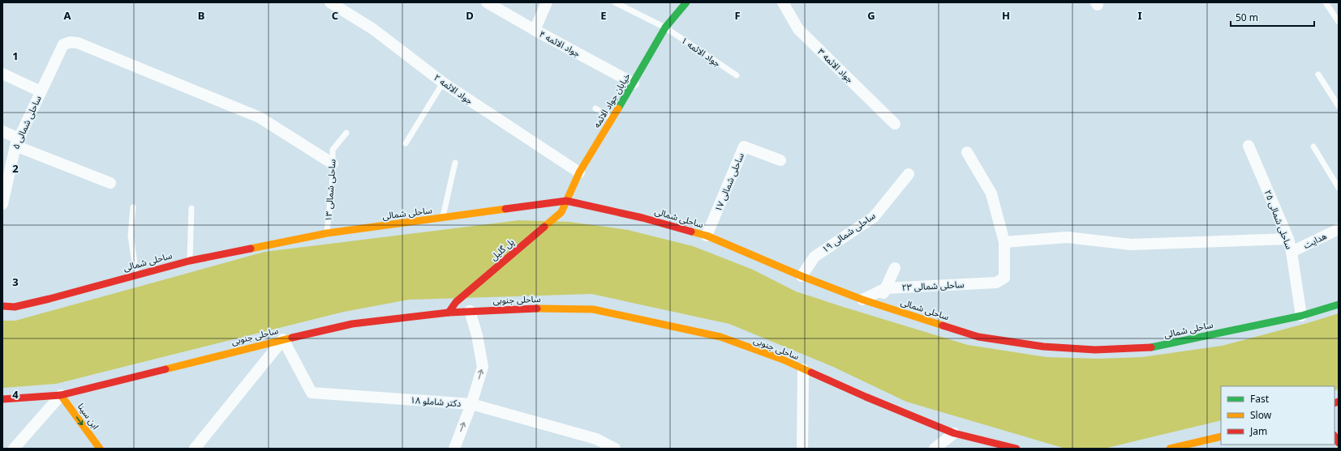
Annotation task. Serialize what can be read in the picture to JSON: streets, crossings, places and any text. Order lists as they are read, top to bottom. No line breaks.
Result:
{"streets":{"street":["جواد الائمه ۴","جواد الائمه ۳","جواد الائمه ۲","خیابان جواد الائمه","ساحلی شمالی ۵","ساحلی شمالی ۱۷","ساحلی شمالی","ساحلی شمالی ۲۵","ساحلی شمالی ۱۹","هدایت","پل گلیل","ساحلی شمالی ۲۳","ساحلی جنوبی","دکتر شاملو ۱۸","ابن سینا"],"lane":["جواد الائمه ۱","ساحلی شمالی ۱۳"]},"crossings":[["جواد الائمه ۴","خیابان جواد الائمه"],["جواد الائمه ۱","خیابان جواد الائمه"],["جواد الائمه ۲","خیابان جواد الائمه"],["خیابان جواد الائمه","ساحلی شمالی"],["خیابان جواد الائمه","پل گلیل"],["ساحلی شمالی ۵","ساحلی شمالی ۱۳"],["ساحلی شمالی ۱۷","ساحلی شمالی"],["ساحلی شمالی ۱۳","ساحلی شمالی"],["ساحلی شمالی","ساحلی شمالی ۲۵"],["ساحلی شمالی","ساحلی شمالی ۱۹"],["ساحلی شمالی","ساحلی شمالی ۲۳"],["ساحلی شمالی ۲۵","هدایت"],["پل گلیل","ساحلی جنوبی"],["ساحلی جنوبی","دکتر شاملو ۱۸"],["ساحلی جنوبی","ابن سینا"]],"one_way":["ابن سینا"],"legend":["Fast","Slow","Jam"],"scale_bar":"50 m","grid":{"columns":["A","B","C","D","E","F","G","H","I"],"rows":["1","2","3","4"]}}
